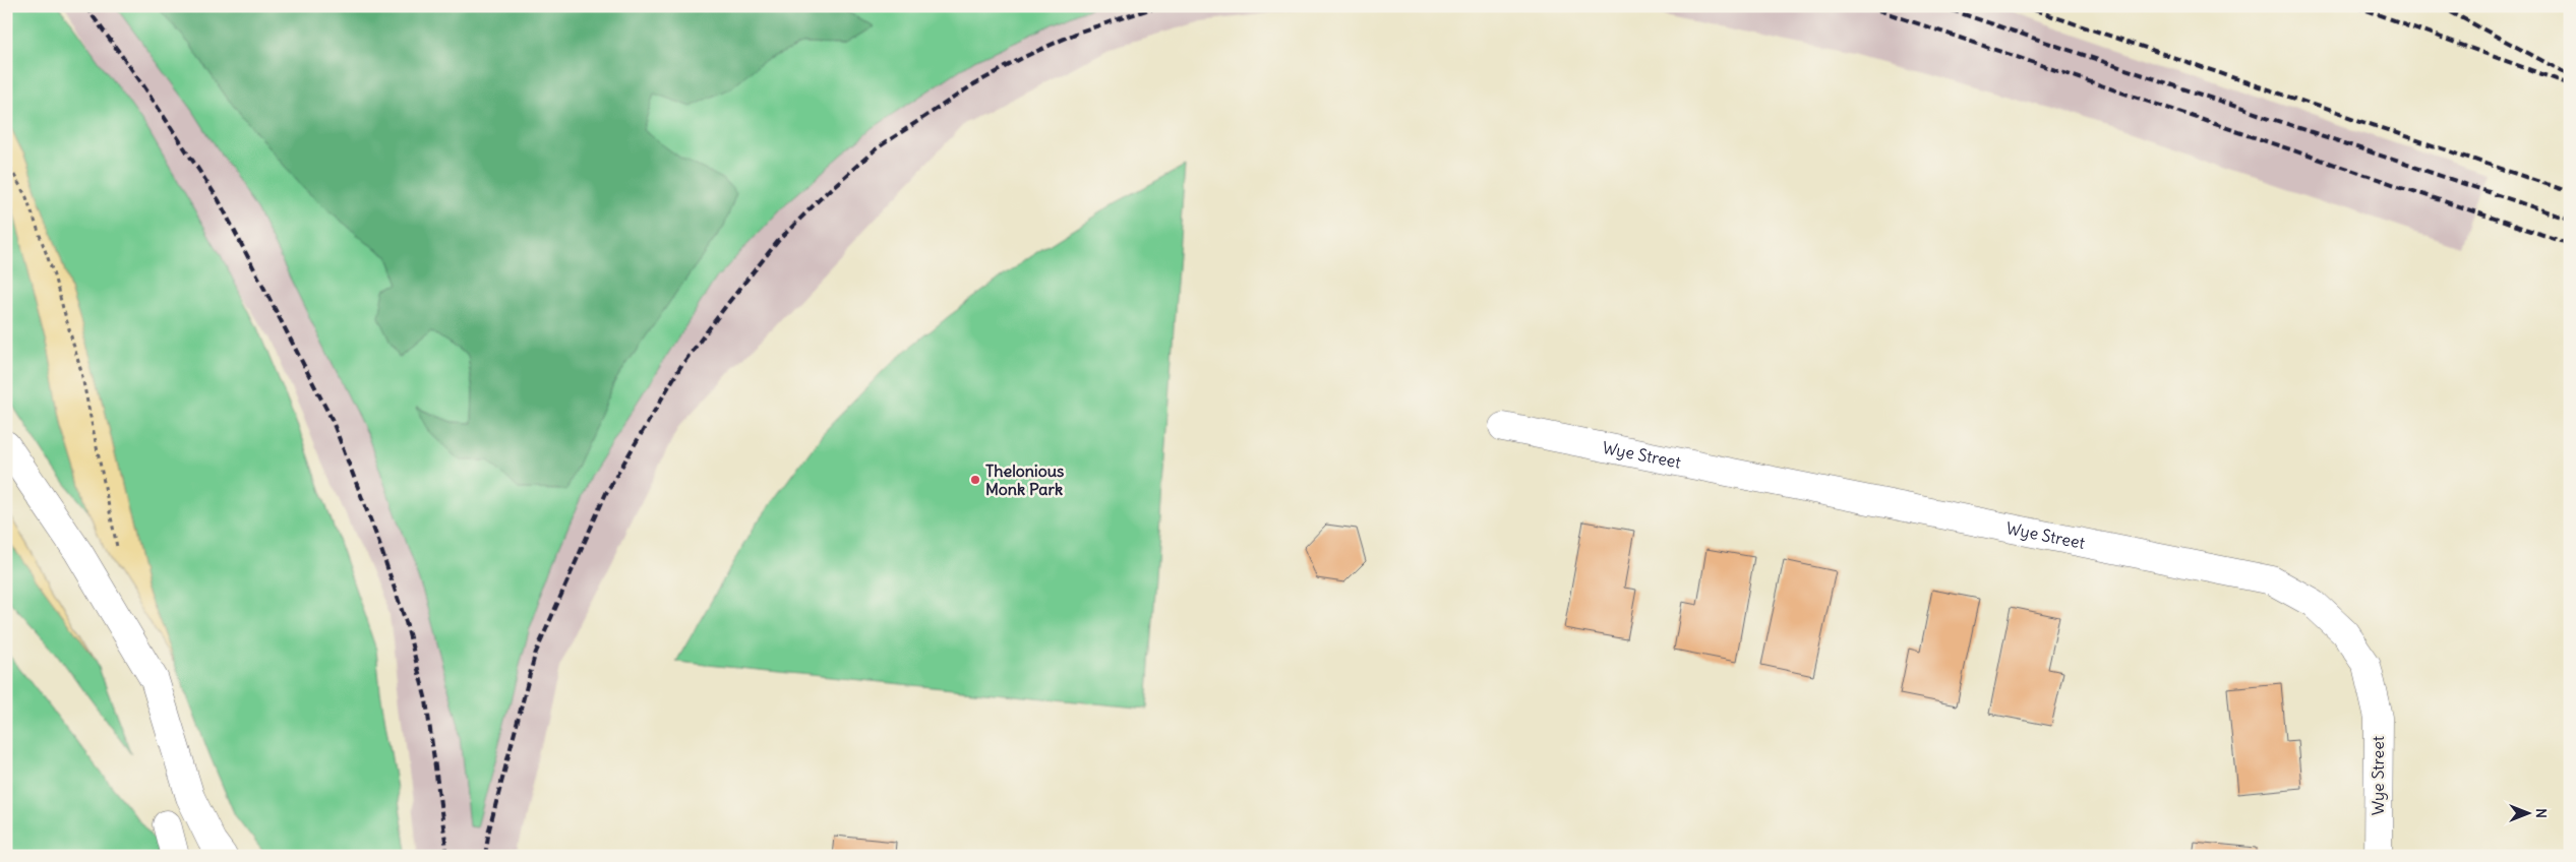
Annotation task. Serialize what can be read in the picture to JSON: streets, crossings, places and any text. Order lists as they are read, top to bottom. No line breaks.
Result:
{"streets":{"street":["Wye Street"]},"places":["Thelonious Monk Park"],"north":"right"}
